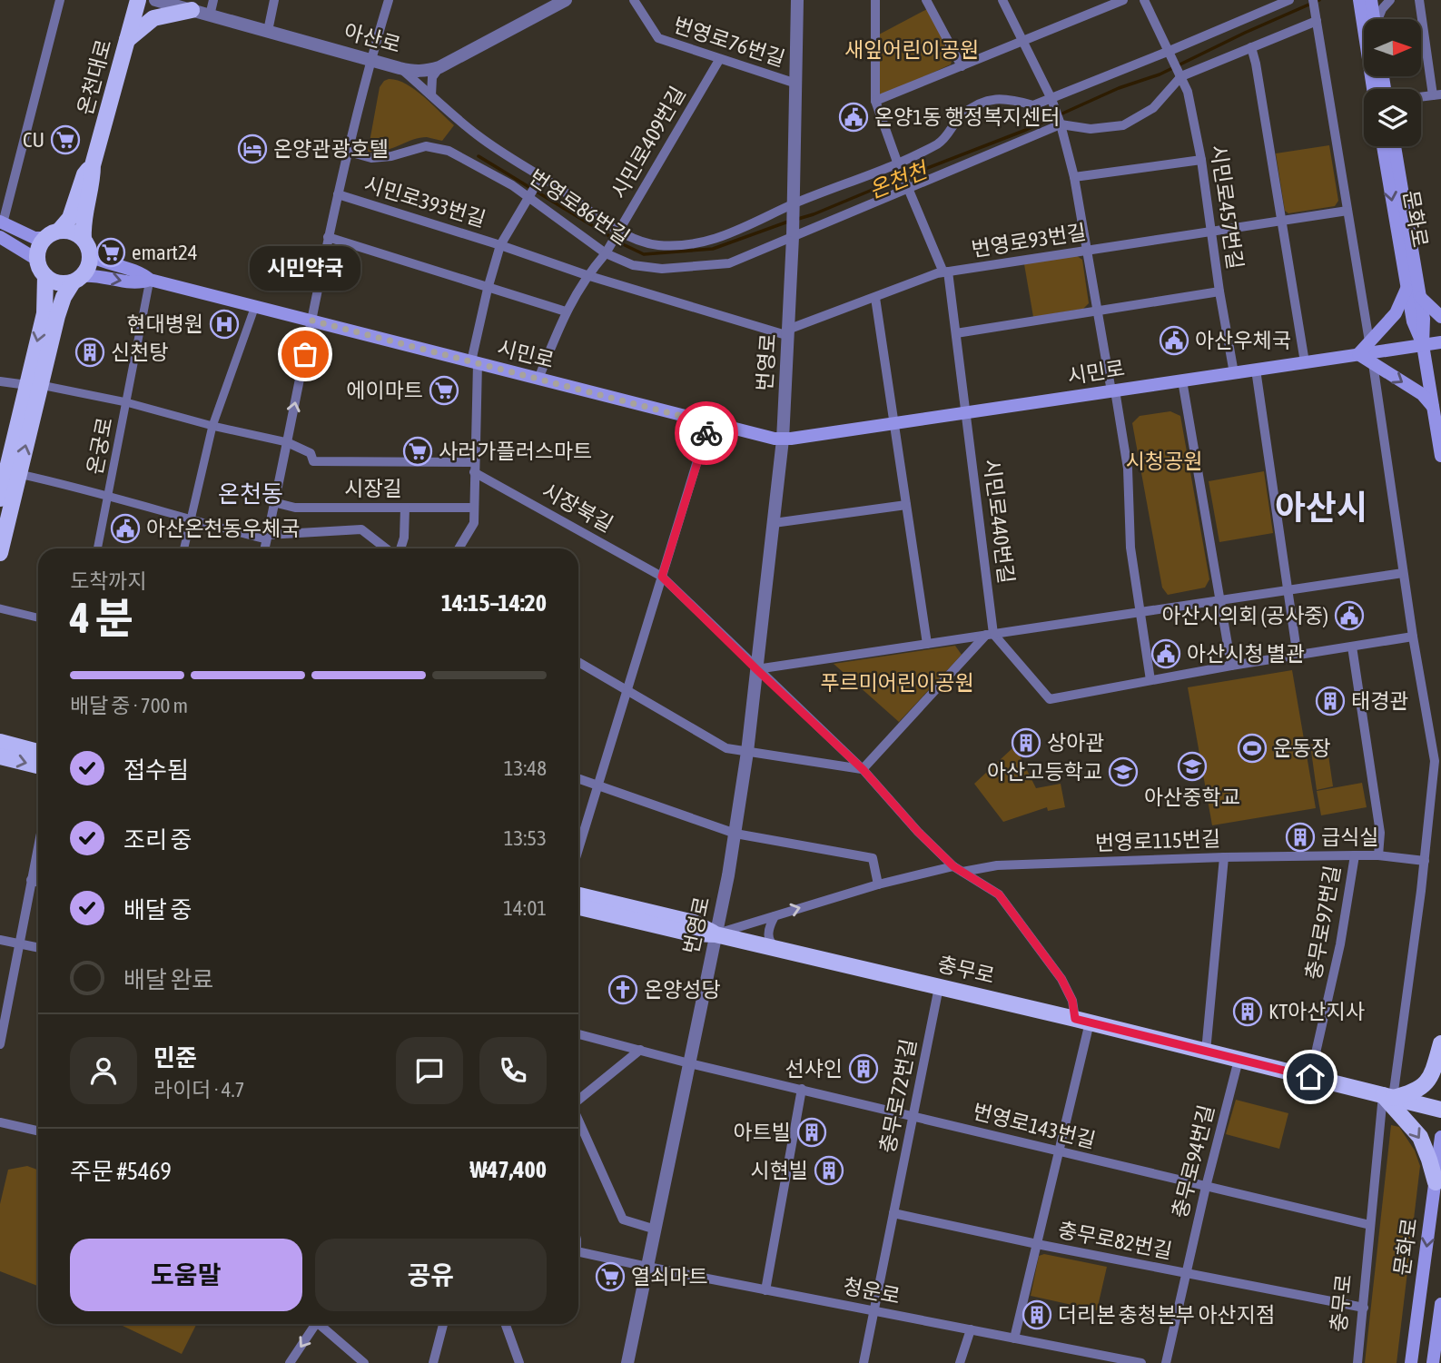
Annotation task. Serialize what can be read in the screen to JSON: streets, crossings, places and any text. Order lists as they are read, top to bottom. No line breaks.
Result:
{"streets":{"main road":["온천대로","문화로","시민로","충무로"],"street":["아산로","번영로76번길","시민로409번길","시민로393번길","번영로86번길","시민로457번길","번영로93번길","번영로","온궁로","시장길","시장북길","시민로440번길","번영로115번길","충무로97번길","충무로72번길","번영로143번길","충무로94번길","충무로82번길","청운로"]},"crossings":[["아산로","시민로393번길"],["번영로76번길","시민로409번길"],["번영로76번길","번영로"],["온천대로","시민로"],["시민로409번길","시민로393번길"],["시민로409번길","번영로86번길"],["시민로409번길","시민로"],["시민로393번길","번영로86번길"],["시민로393번길","시민로"],["번영로86번길","번영로"],["번영로86번길","시민로440번길"],["시민로457번길","번영로93번길"],["시민로457번길","시민로"],["문화로","시민로"],["번영로93번길","번영로"],["번영로93번길","시민로440번길"],["시민로","번영로"],["시민로","온궁로"],["시민로","시민로440번길"],["번영로","시장북길"],["번영로","충무로"],["번영로","번영로143번길"],["번영로","청운로"],["온궁로","시장길"],["시장길","시장북길"],["번영로115번길","충무로97번길"],["충무로97번길","충무로"],["충무로","충무로72번길"],["충무로","번영로143번길"],["충무로","충무로94번길"],["충무로","충무로82번길"],["충무로72번길","번영로143번길"],["충무로72번길","청운로"],["번영로143번길","충무로94번길"],["번영로143번길","충무로82번길"],["충무로94번길","충무로82번길"],["충무로82번길","청운로"]],"districts":["온천동","아산시"],"water":["온천천"],"parks":["새잎어린이공원","시청공원","푸르미어린이공원"],"places":{"public building":["온양1동 행정복지센터","아산우체국","아산온천동우체국","아산시의회 (공사중)","아산시청 별관"],"supermarket":["CU","emart24","에이마트","사러가플러스마트","열쇠마트"],"hotel":["온양관광호텔"],"hospital":["현대병원"],"building":["신천탕","태경관","상아관","급식실","KT아산지사","선샤인","아트빌","시현빌","더리본 충청본부 아산지점"],"other":["시민약국"],"sports":["운동장"],"school or university":["아산중학교","아산고등학교"],"church":["온양성당"]},"north":"right","page":{"bubble":"시민약국","heading":["4 분","도착까지","14:15–14:20"],"panel":["민준","라이더 · 4.7","주문 #5469","₩47,400"],"bar":"배달 중 · 700 m","list":[["접수됨","13:48"],["조리 중","13:53"],["배달 중","14:01"],"배달 완료"],"buttons":["도움말","공유"]}}
